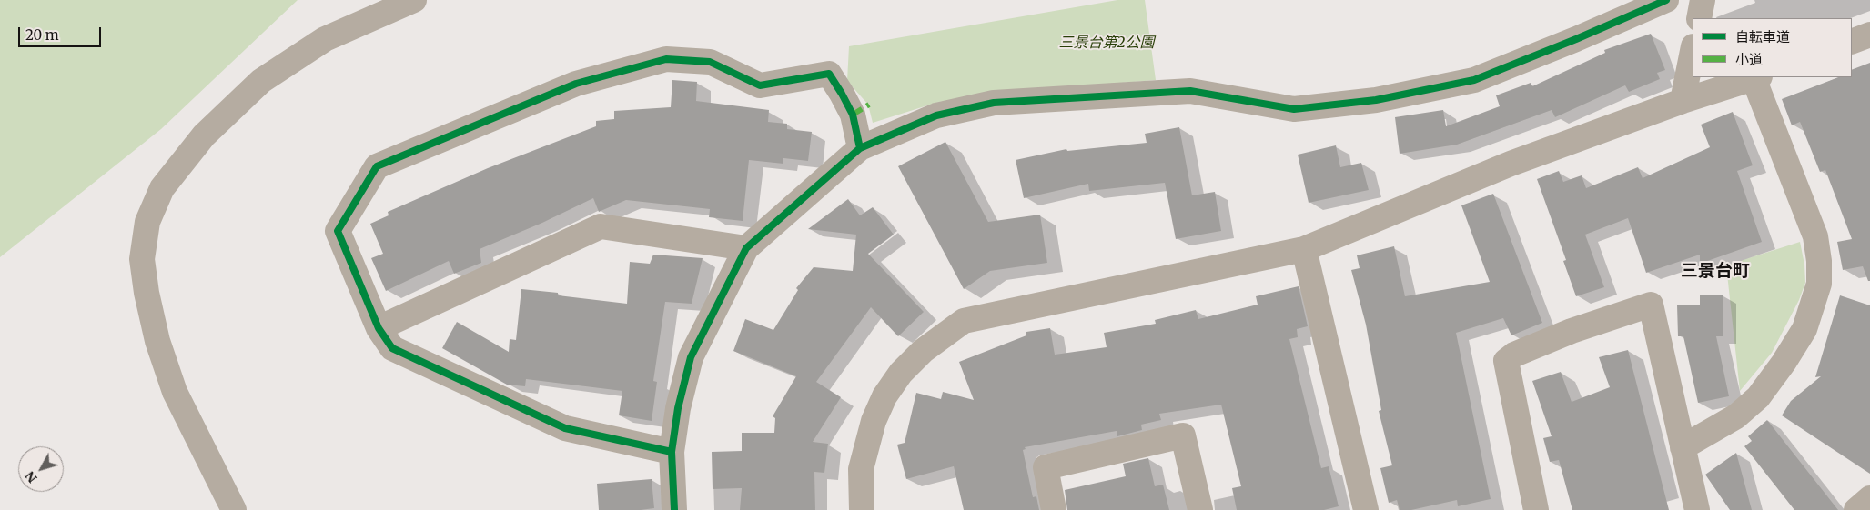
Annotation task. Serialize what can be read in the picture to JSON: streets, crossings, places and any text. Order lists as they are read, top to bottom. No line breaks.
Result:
{"districts":["三景台町"],"parks":["三景台第2公園"],"legend":["自転車道","小道"],"scale_bar":"20 m","north":"bottom left"}
